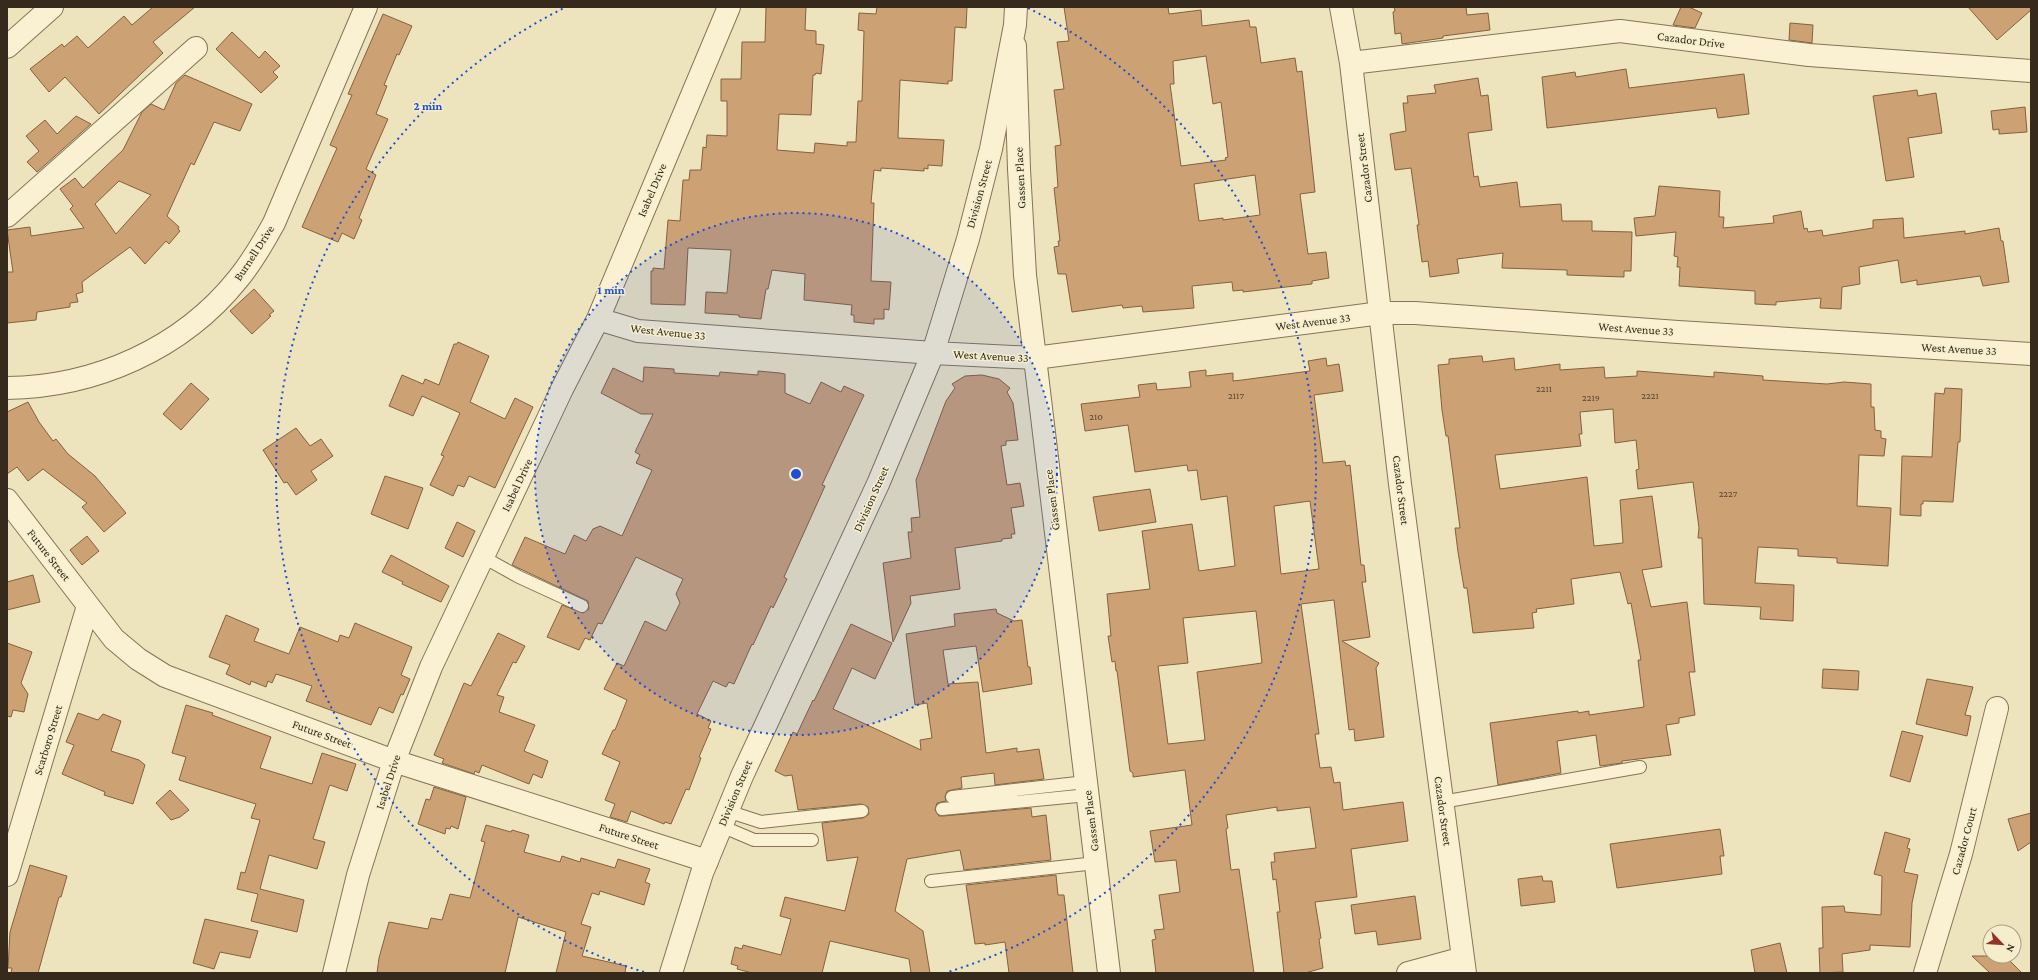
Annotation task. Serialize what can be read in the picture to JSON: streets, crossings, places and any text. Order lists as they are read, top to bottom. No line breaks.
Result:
{"streets":{"street":["Cazador Drive","Cazador Street","Gassen Place","Isabel Drive","Division Street","Burnell Drive","West Avenue 33","Future Street","Scarboro Street","Cazador Court"]},"crossings":[["Cazador Drive","Cazador Street"],["Cazador Street","West Avenue 33"],["Gassen Place","Division Street"],["Gassen Place","West Avenue 33"],["Isabel Drive","West Avenue 33"],["Isabel Drive","Future Street"],["Division Street","West Avenue 33"],["Division Street","Future Street"],["Future Street","Scarboro Street"]],"house_numbers":["2211","2117","2221","2219","210","2227"],"north":"bottom right","rings":["2 min","1 min"]}
